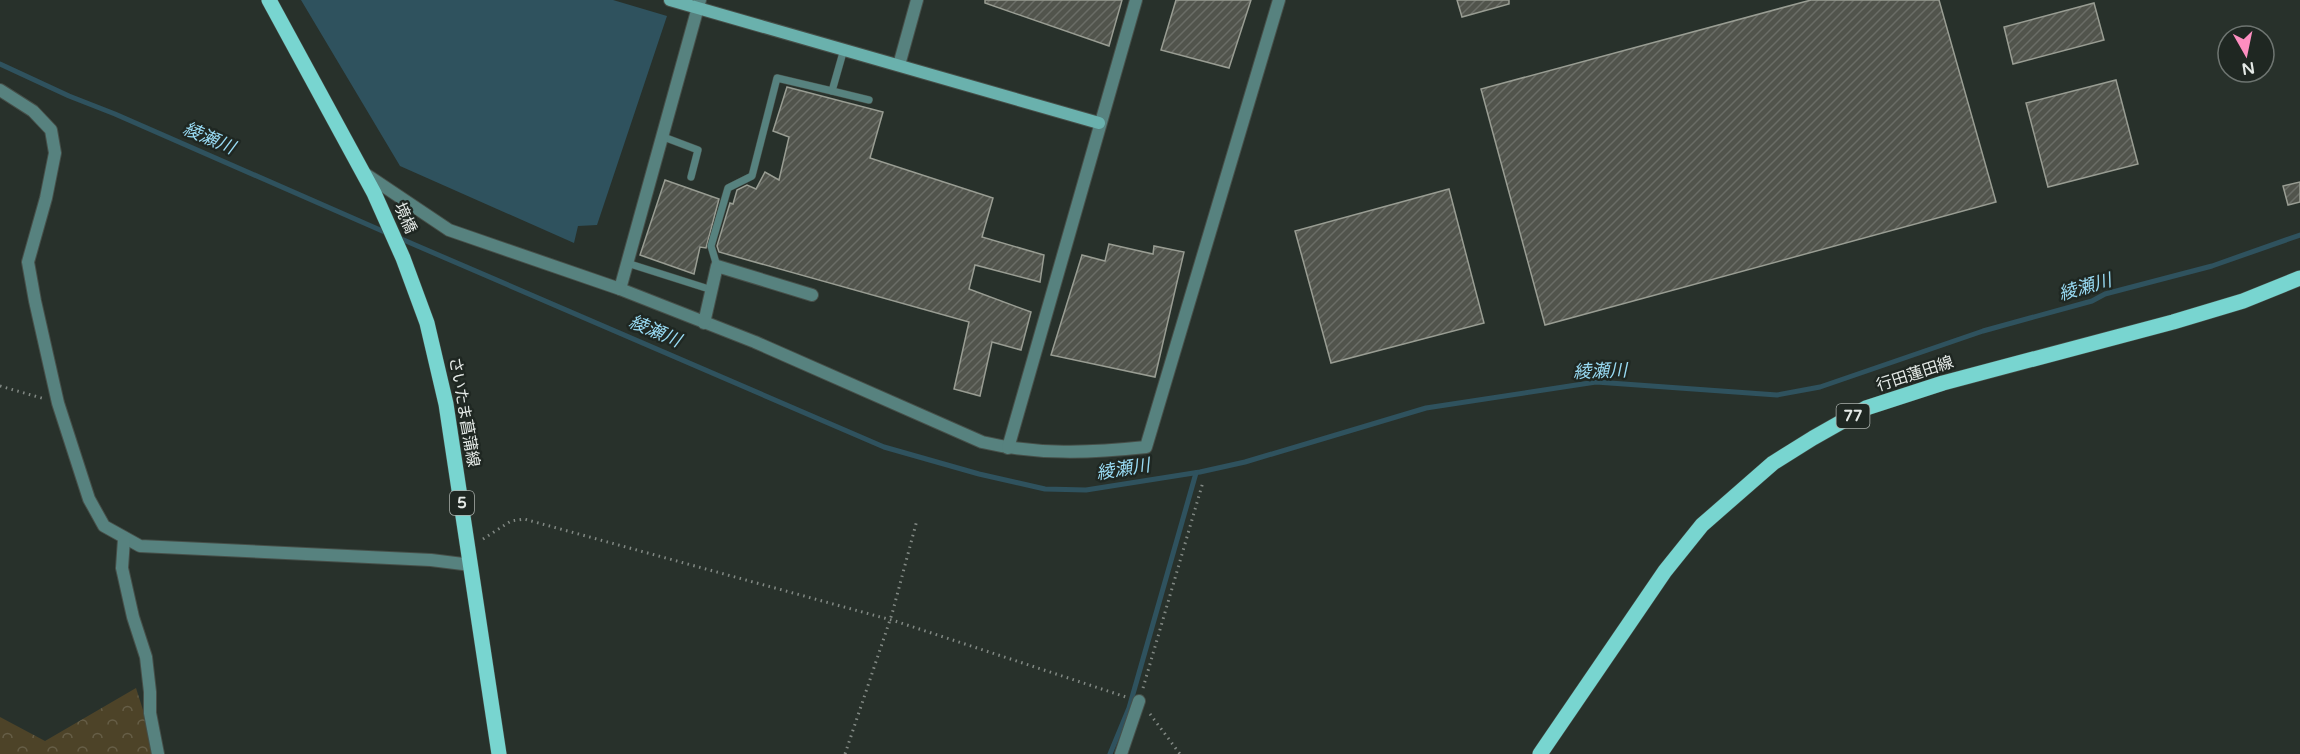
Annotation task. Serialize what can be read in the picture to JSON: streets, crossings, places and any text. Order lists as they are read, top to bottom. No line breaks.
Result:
{"streets":{"main road":["境橋","行田蓮田線","さいたま菖蒲線","77","5"]},"crossings":[["境橋","さいたま菖蒲線"],["境橋","5"]],"water":["綾瀬川"],"north":"bottom"}
